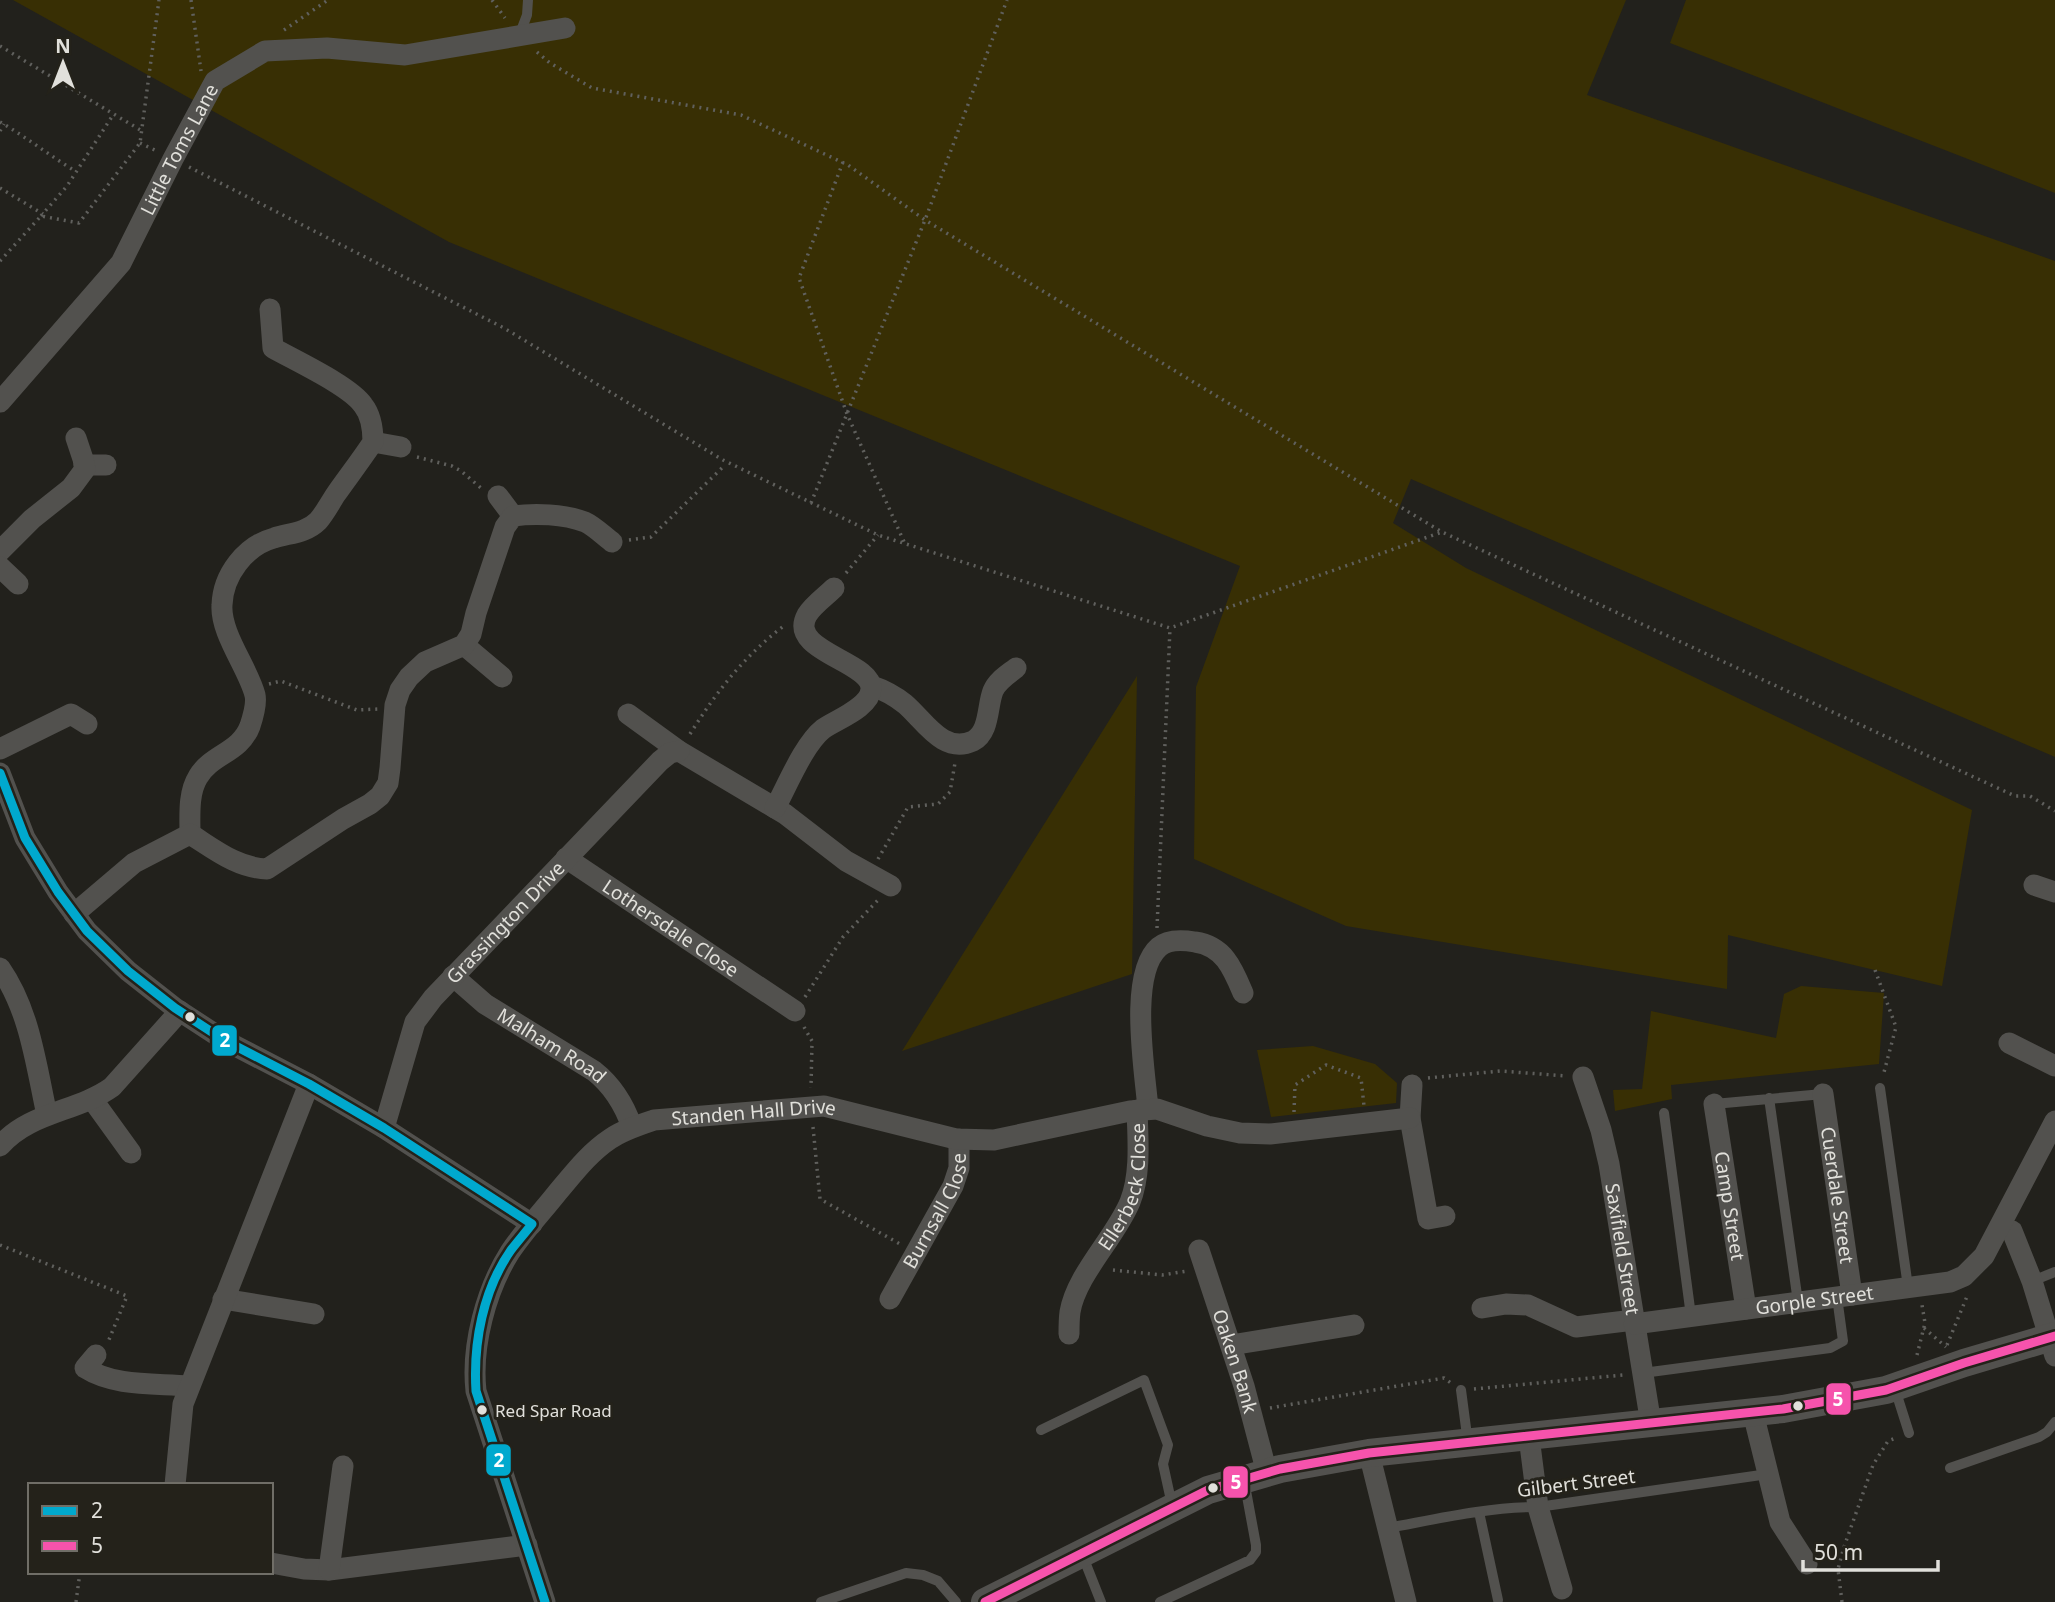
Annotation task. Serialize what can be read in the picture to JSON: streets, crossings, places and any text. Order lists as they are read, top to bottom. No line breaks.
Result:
{"streets":{"street":["Little Toms Lane","Grassington Drive","Lothersdale Close","Malham Road","Standen Hall Drive","Ellerbeck Close","Cuerdale Street","Camp Street","Burnsall Close","Saxifield Street","Gorple Street","Oaken Bank"],"lane":["Gilbert Street"]},"crossings":[["Grassington Drive","Lothersdale Close"],["Grassington Drive","Malham Road"],["Malham Road","Standen Hall Drive"],["Standen Hall Drive","Ellerbeck Close"],["Standen Hall Drive","Burnsall Close"],["Cuerdale Street","Gorple Street"],["Camp Street","Gorple Street"],["Saxifield Street","Gorple Street"]],"places":["Red Spar Road"],"lines":["transit line 2","transit line 5"],"legend":["2","5"],"scale_bar":"50 m","north":"top"}
